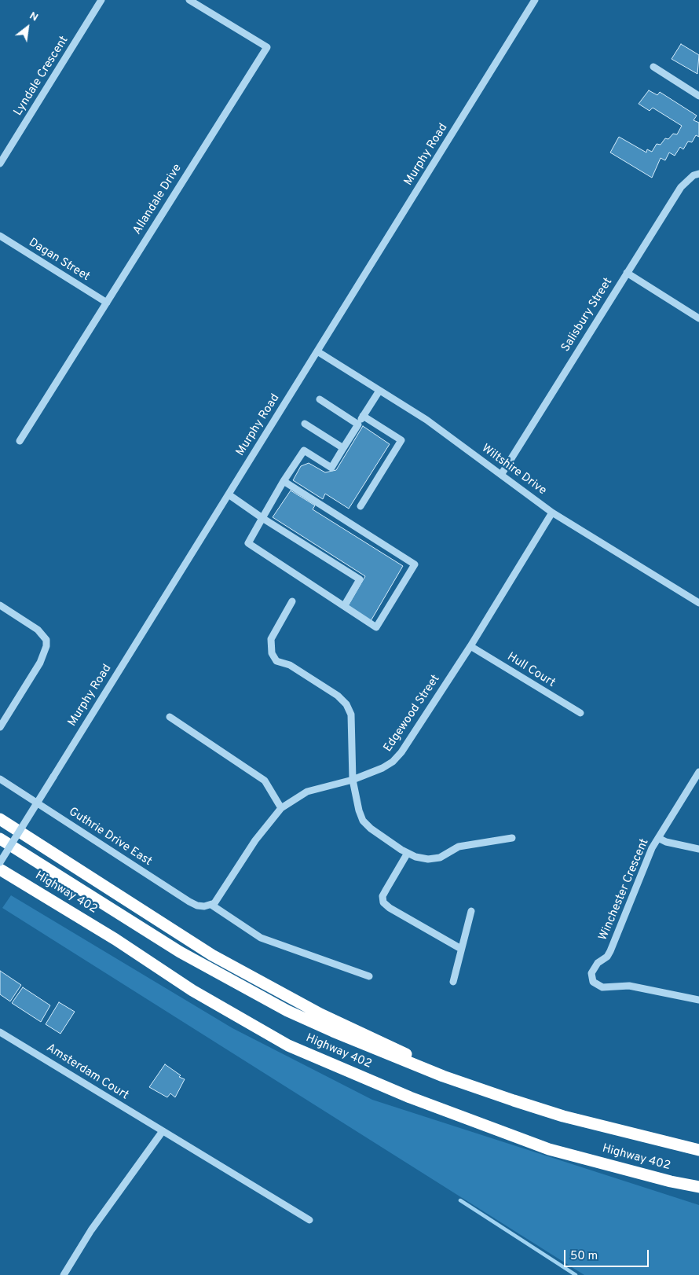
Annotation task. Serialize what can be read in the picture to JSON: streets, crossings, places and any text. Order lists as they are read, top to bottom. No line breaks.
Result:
{"streets":{"highway":["Highway 402"],"street":["Lyndale Crescent","Murphy Road","Allandale Drive","Dagan Street","Salisbury Street","Wiltshire Drive","Hull Court","Edgewood Street","Guthrie Drive East","Winchester Crescent","Amsterdam Court"]},"crossings":[["Murphy Road","Wiltshire Drive"],["Allandale Drive","Dagan Street"],["Salisbury Street","Wiltshire Drive"],["Wiltshire Drive","Edgewood Street"],["Hull Court","Edgewood Street"],["Edgewood Street","Guthrie Drive East"]],"scale_bar":"50 m","north":"top right"}
